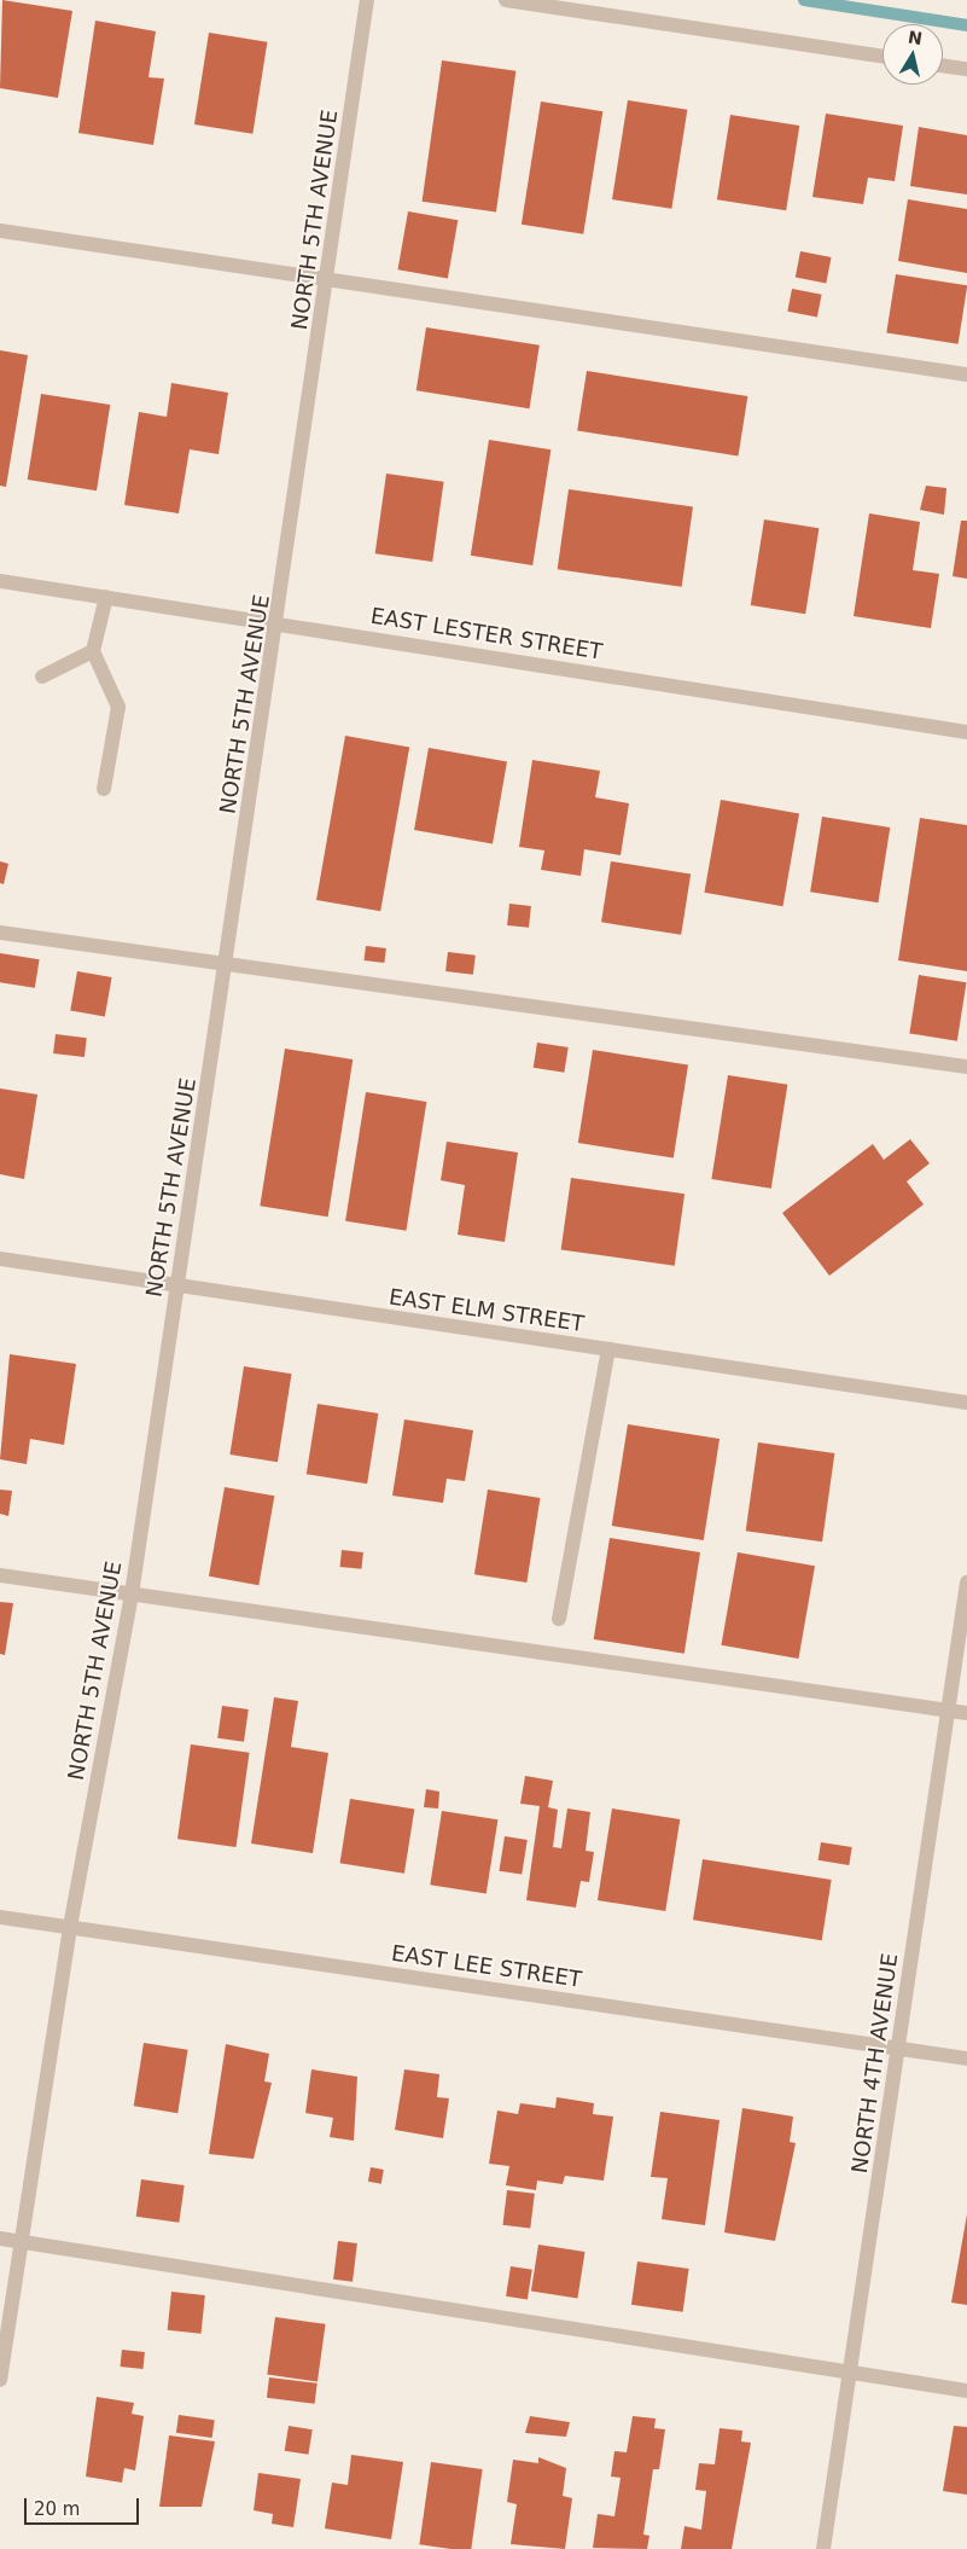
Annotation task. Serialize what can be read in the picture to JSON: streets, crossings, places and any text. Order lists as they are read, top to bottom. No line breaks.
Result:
{"streets":{"street":["NORTH 5TH AVENUE","EAST LESTER STREET","EAST ELM STREET","EAST LEE STREET","NORTH 4TH AVENUE"]},"crossings":[["NORTH 5TH AVENUE","EAST LESTER STREET"],["NORTH 5TH AVENUE","EAST ELM STREET"],["NORTH 5TH AVENUE","EAST LEE STREET"],["EAST LEE STREET","NORTH 4TH AVENUE"]],"scale_bar":"20 m","north":"top"}
